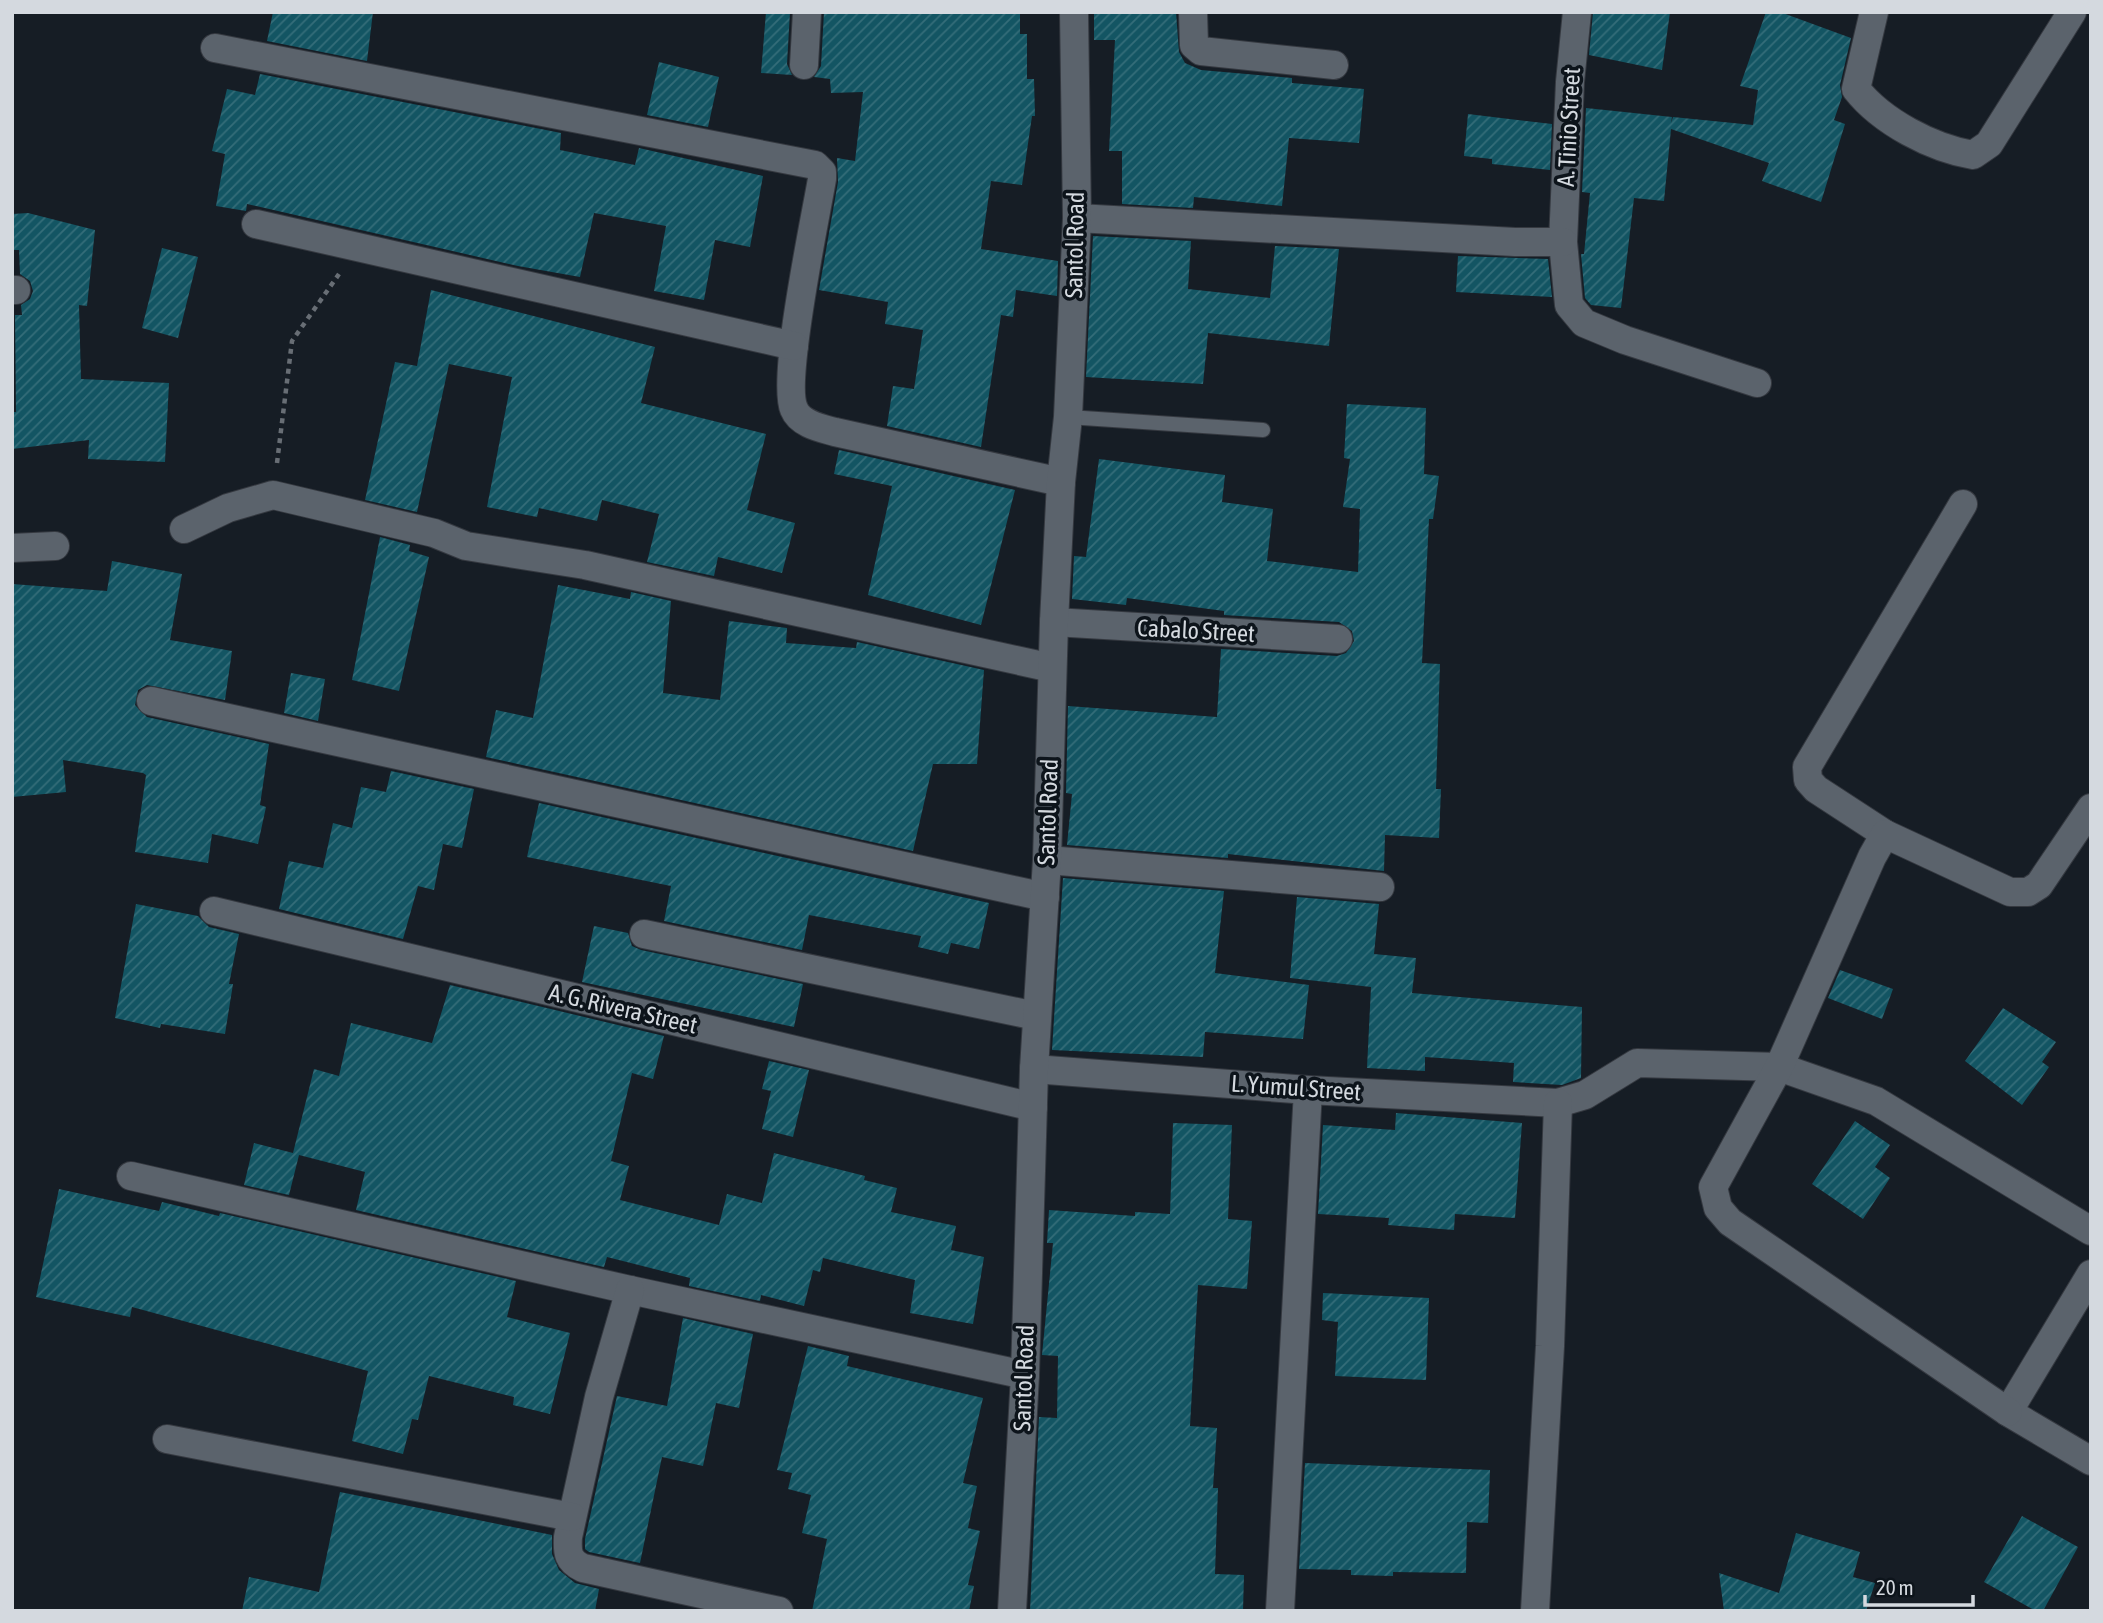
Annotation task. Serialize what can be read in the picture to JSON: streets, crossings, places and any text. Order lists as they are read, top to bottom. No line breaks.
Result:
{"streets":{"street":["A. Tinio Street","Santol Road","Cabalo Street","A. G. Rivera Street","L. Yumul Street"]},"crossings":[["Santol Road","Cabalo Street"],["Santol Road","A. G. Rivera Street"],["Santol Road","L. Yumul Street"]],"scale_bar":"20 m"}
